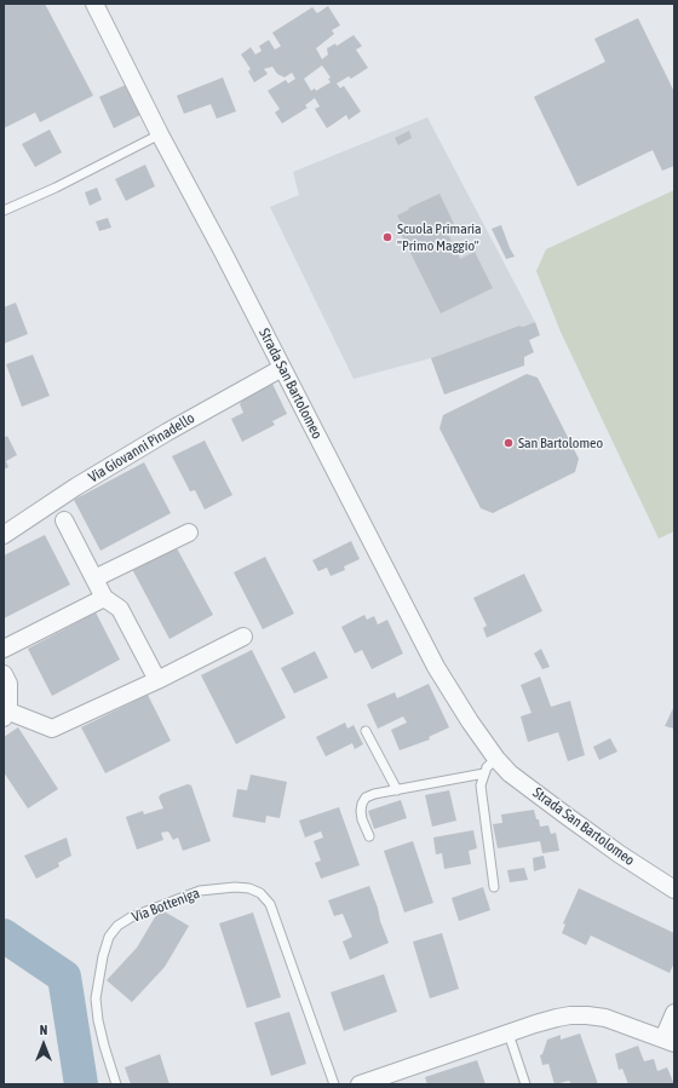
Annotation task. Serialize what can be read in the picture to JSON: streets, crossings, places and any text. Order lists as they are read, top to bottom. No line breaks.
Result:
{"streets":{"street":["Strada San Bartolomeo","Via Giovanni Pinadello"],"lane":["Via Botteniga"]},"crossings":[["Strada San Bartolomeo","Via Giovanni Pinadello"]],"places":["Scuola Primaria \"Primo Maggio\"","San Bartolomeo"],"north":"top"}
